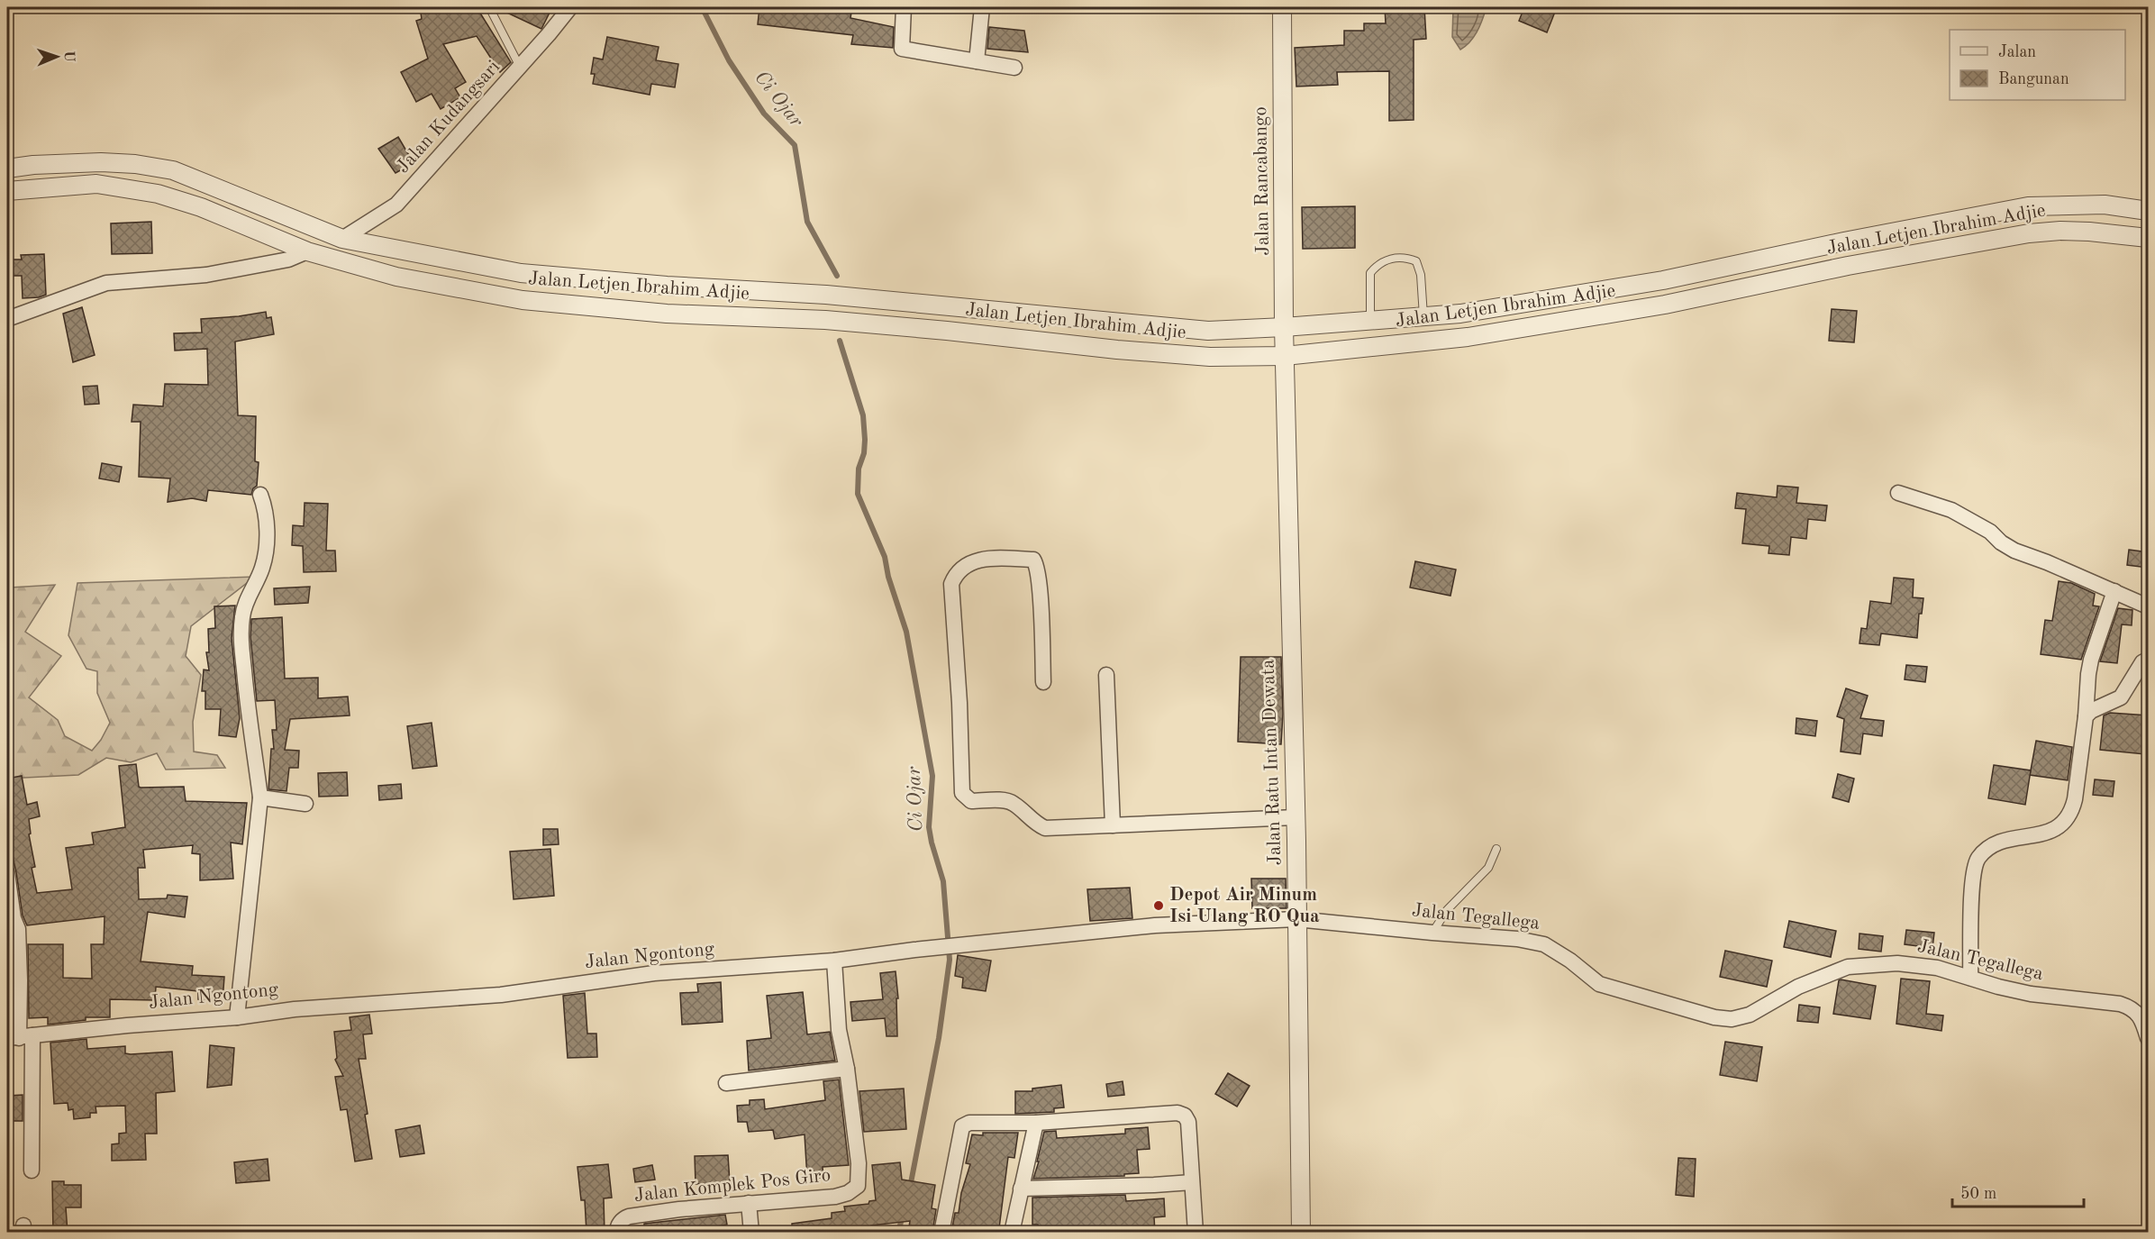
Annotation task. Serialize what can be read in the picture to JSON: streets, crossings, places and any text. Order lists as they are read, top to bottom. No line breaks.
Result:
{"streets":{"street":["Jalan Kudangsari","Jalan Rancabango","Jalan Letjen Ibrahim Adjie","Jalan Ratu Intan Dewata","Jalan Tegallega","Jalan Ngontong","Jalan Komplek Pos Giro"]},"crossings":[["Jalan Kudangsari","Jalan Letjen Ibrahim Adjie"],["Jalan Rancabango","Jalan Letjen Ibrahim Adjie"],["Jalan Rancabango","Jalan Ratu Intan Dewata"],["Jalan Letjen Ibrahim Adjie","Jalan Ratu Intan Dewata"],["Jalan Ratu Intan Dewata","Jalan Tegallega"],["Jalan Ratu Intan Dewata","Jalan Ngontong"],["Jalan Tegallega","Jalan Ngontong"],["Jalan Ngontong","Jalan Komplek Pos Giro"]],"water":["Ci Ojar"],"places":["Depot Air Minum Isi Ulang RO Qua"],"legend":["Jalan","Bangunan"],"scale_bar":"50 m","north":"right"}
